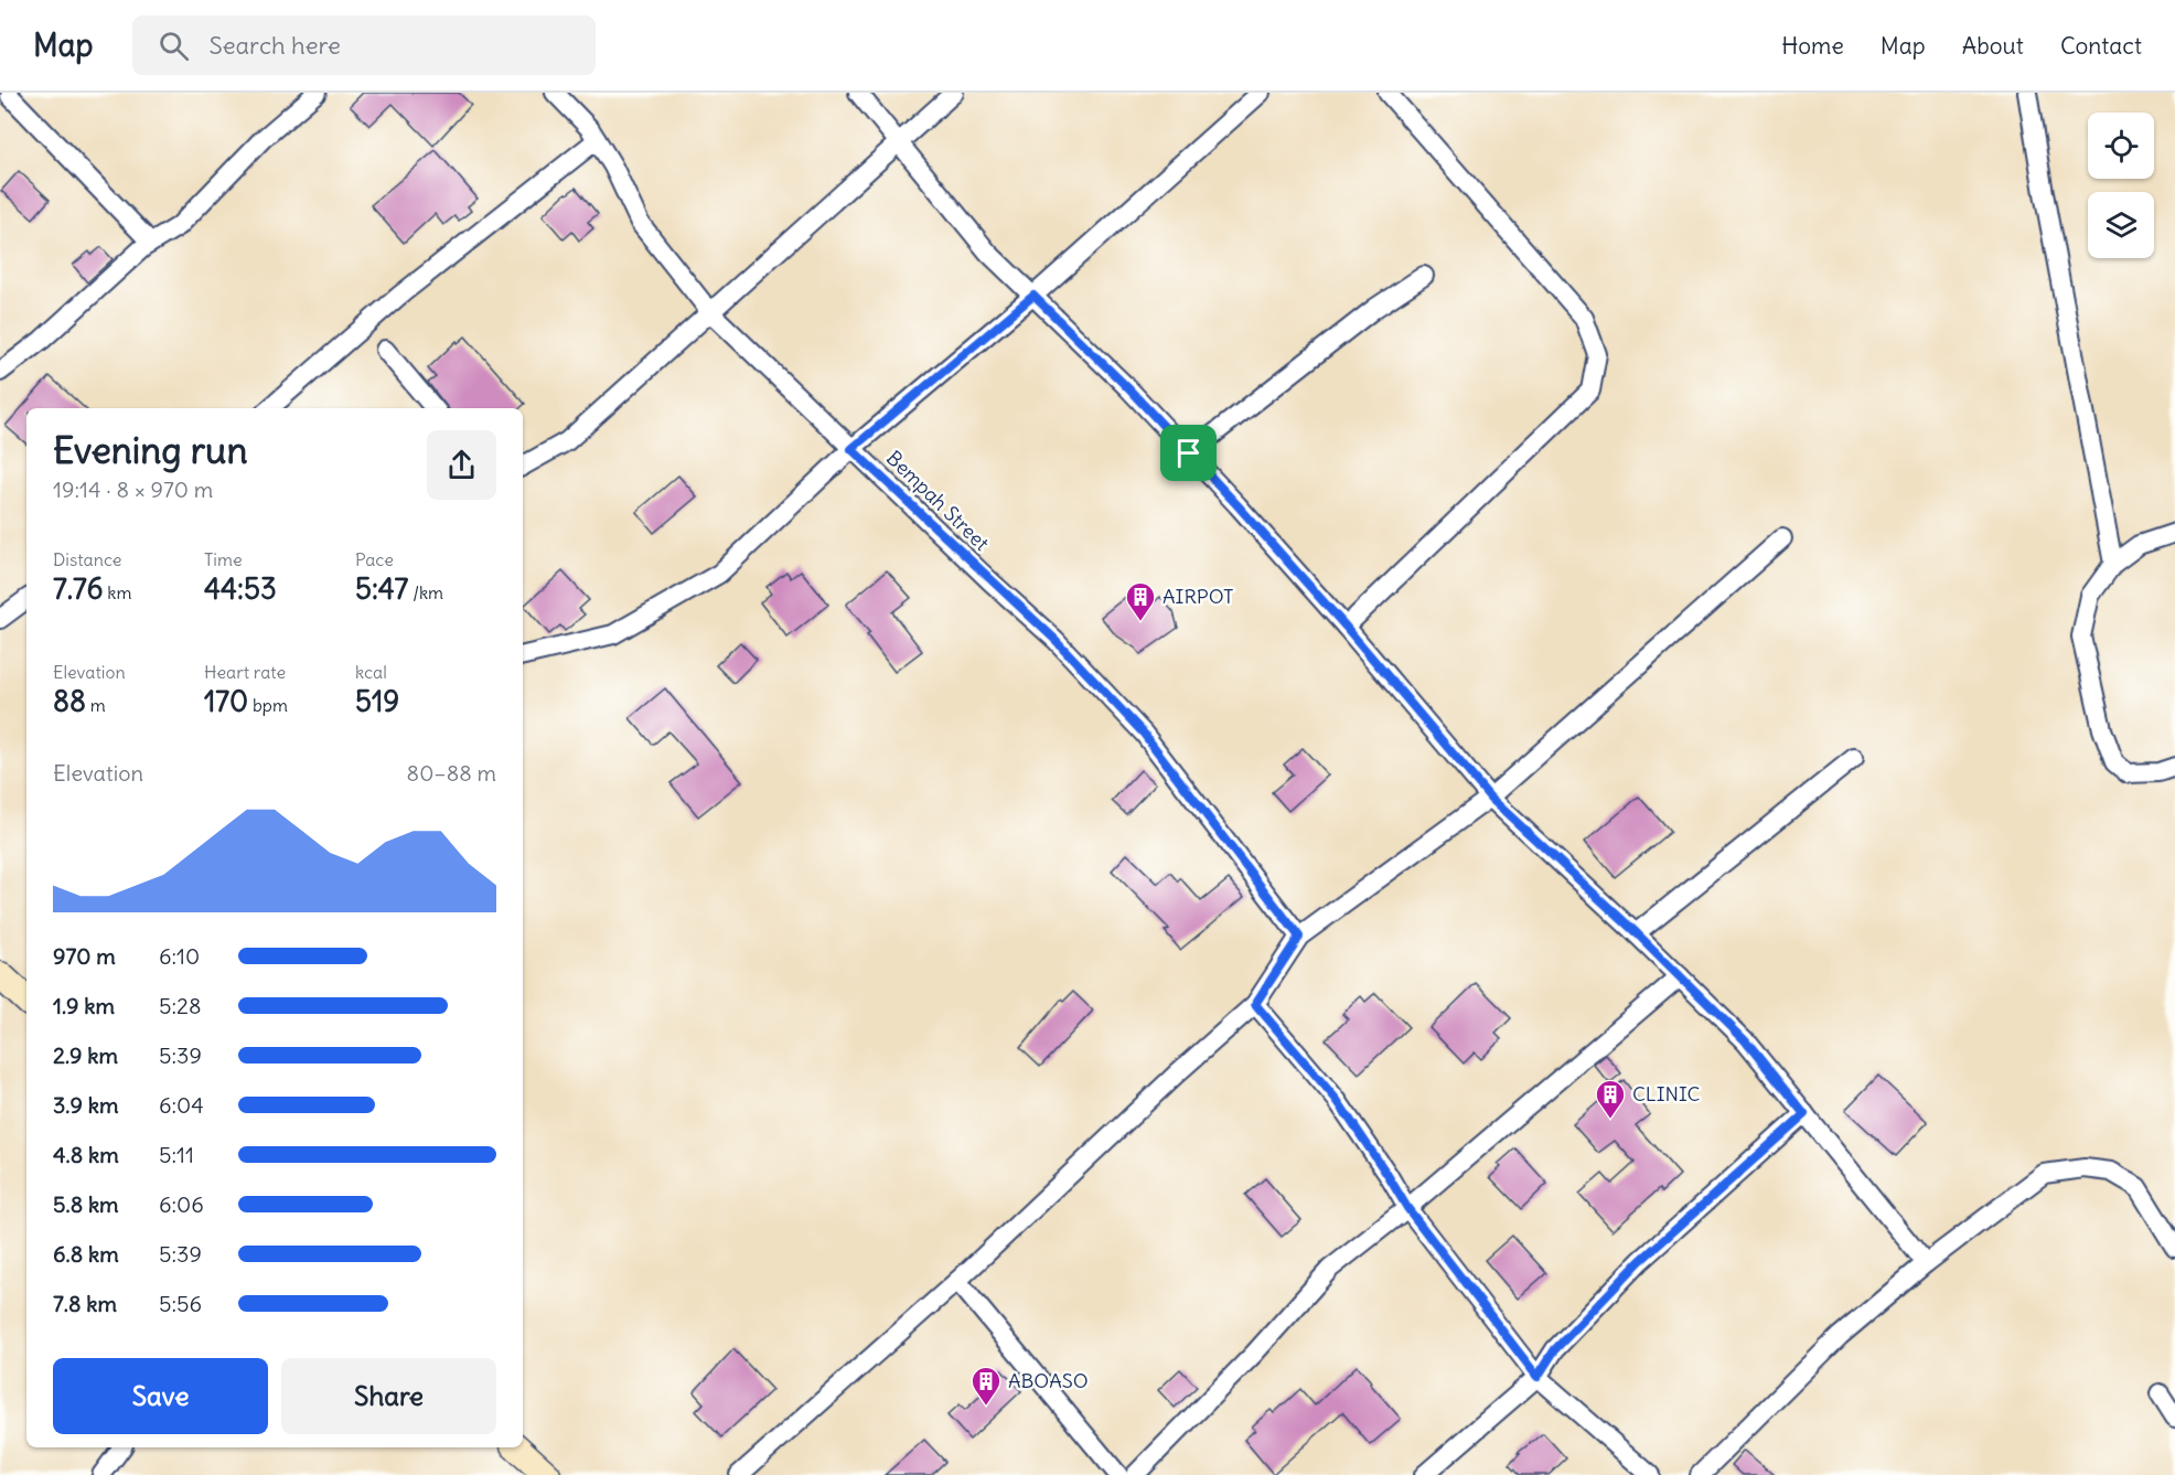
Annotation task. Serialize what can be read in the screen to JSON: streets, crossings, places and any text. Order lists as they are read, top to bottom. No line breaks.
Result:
{"streets":{"street":["Bempah Street"]},"places":{"building":["AIRPOT","CLINIC","ABOASO"]},"page":{"header":"Map","search":"Search here","nav":["Home","Map","About","Contact"],"heading":["Evening run","19:14 · 8 × 970 m"],"stats":[["Distance","7.76 km"],["Time","44:53"],["Pace","5:47 /km"],["Elevation","88 m"],["Heart rate","170 bpm"],["kcal","519"]],"chart":["Elevation","80–88 m"],"list":[{"name":"970 m","note":"6:10"},{"name":"1.9 km","note":"5:28"},{"name":"2.9 km","note":"5:39"},{"name":"3.9 km","note":"6:04"},{"name":"4.8 km","note":"5:11"},{"name":"5.8 km","note":"6:06"},{"name":"6.8 km","note":"5:39"},{"name":"7.8 km","note":"5:56"}],"buttons":["Save","Share"]}}
